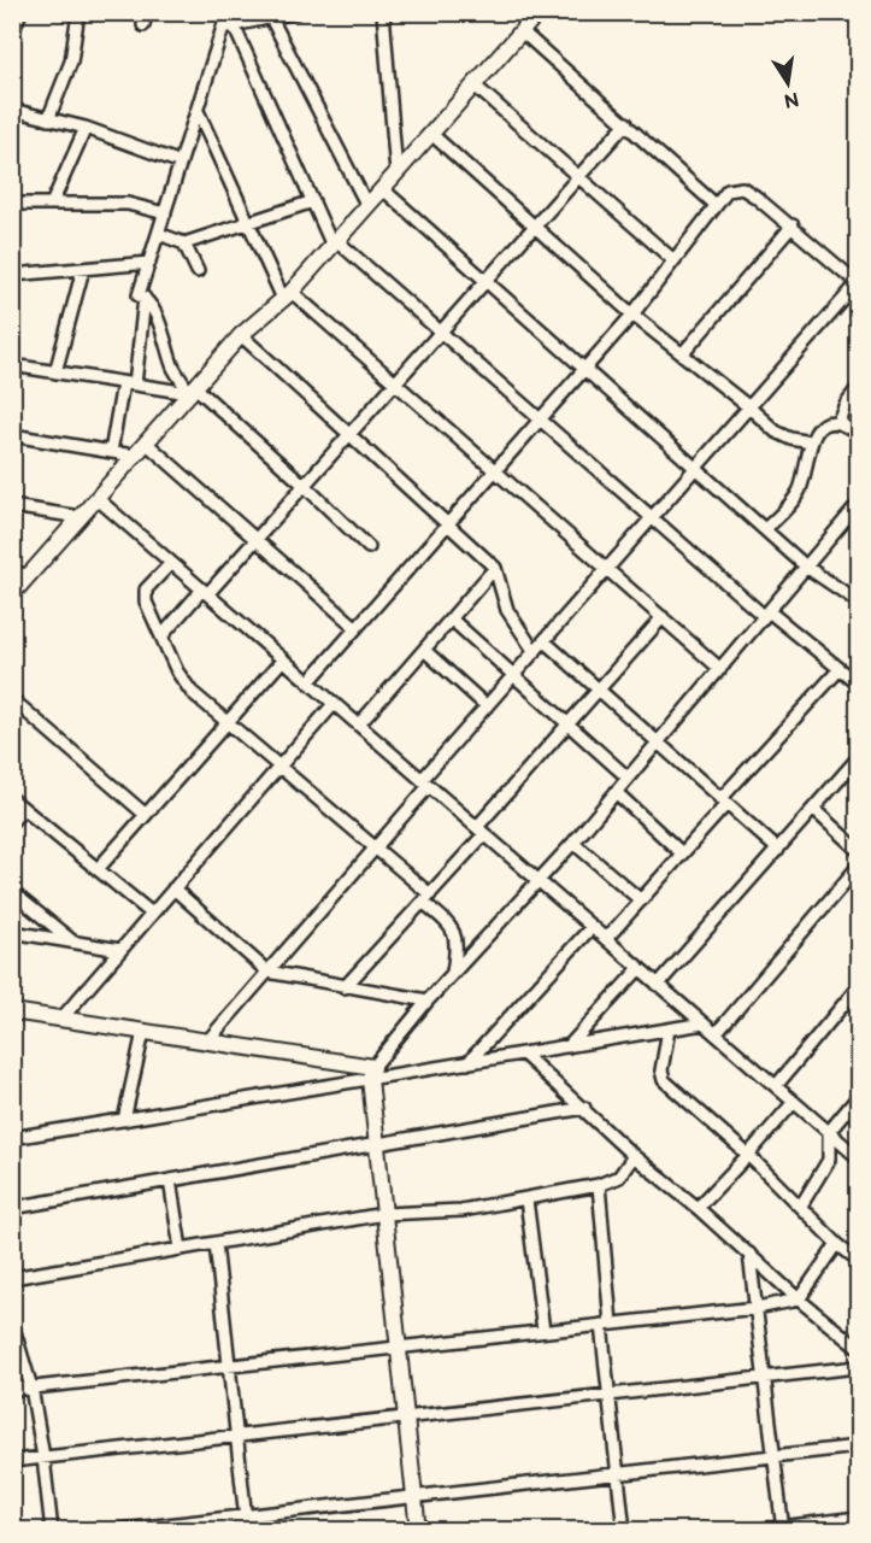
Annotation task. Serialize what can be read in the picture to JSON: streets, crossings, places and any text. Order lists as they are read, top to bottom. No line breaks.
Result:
{"north":"bottom"}
